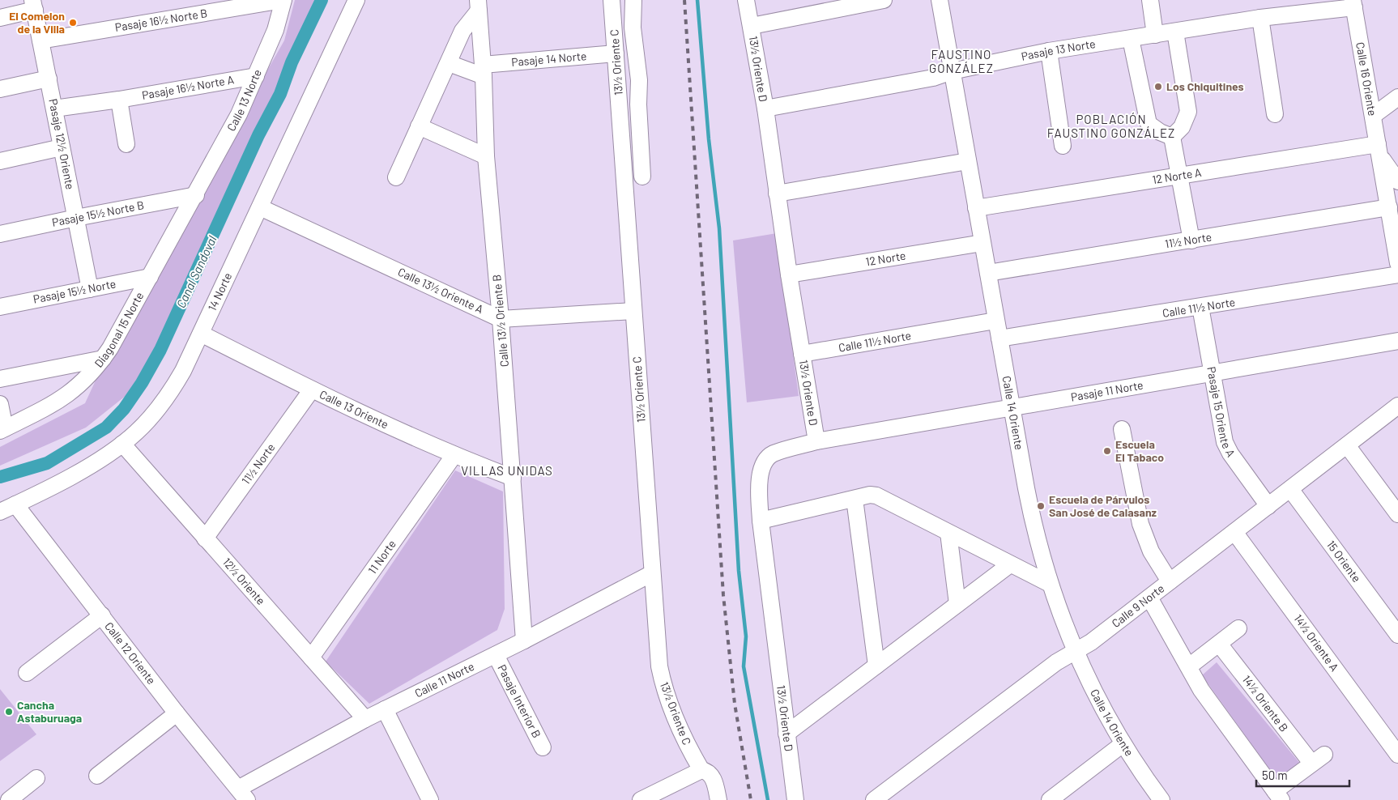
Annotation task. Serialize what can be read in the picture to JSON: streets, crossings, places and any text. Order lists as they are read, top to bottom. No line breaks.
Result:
{"streets":{"street":["Pasaje 16½ Norte B","Pasaje 13 Norte","Pasaje 14 Norte","13½ Oriente C","13½ Oriente D","Calle 16 Oriente","Pasaje 16½ Norte A","Calle 13 Norte","Pasaje 12½ Oriente","12 Norte A","Pasaje 15½ Norte B","11½ Norte","12 Norte","Calle 13½ Oriente A","Pasaje 15½ Norte","14 Norte","Calle 11½ Norte","Calle 13½ Oriente B","Diagonal 15 Norte","Pasaje 11 Norte","Calle 13 Oriente","Pasaje 15 Oriente A","Calle 14 Oriente","11 Norte","15 Oriente","12½ Oriente","Calle 9 Norte","14½ Oriente A","Calle 12 Oriente","Calle 11 Norte","Pasaje Interior B","14½ Oriente B"]},"crossings":[["Pasaje 16½ Norte B","Calle 13 Norte"],["Pasaje 16½ Norte B","Pasaje 12½ Oriente"],["Pasaje 13 Norte","13½ Oriente D"],["Pasaje 13 Norte","Calle 16 Oriente"],["Pasaje 13 Norte","Calle 14 Oriente"],["Pasaje 14 Norte","13½ Oriente C"],["Pasaje 14 Norte","Calle 13½ Oriente B"],["13½ Oriente C","Calle 13½ Oriente A"],["13½ Oriente C","Calle 11 Norte"],["13½ Oriente D","12 Norte"],["13½ Oriente D","Calle 11½ Norte"],["13½ Oriente D","Pasaje 11 Norte"],["Calle 16 Oriente","12 Norte A"],["Calle 16 Oriente","11½ Norte"],["Pasaje 16½ Norte A","Calle 13 Norte"],["Pasaje 16½ Norte A","Pasaje 12½ Oriente"],["Calle 13 Norte","Pasaje 15½ Norte B"],["Calle 13 Norte","Diagonal 15 Norte"],["Pasaje 12½ Oriente","Pasaje 15½ Norte B"],["Pasaje 12½ Oriente","Pasaje 15½ Norte"],["12 Norte A","Calle 14 Oriente"],["Pasaje 15½ Norte B","Diagonal 15 Norte"],["11½ Norte","Calle 13 Oriente"],["11½ Norte","Calle 14 Oriente"],["11½ Norte","12½ Oriente"],["12 Norte","Calle 14 Oriente"],["Calle 13½ Oriente A","14 Norte"],["Calle 13½ Oriente A","Calle 13½ Oriente B"],["Pasaje 15½ Norte","Diagonal 15 Norte"],["14 Norte","Calle 13 Oriente"],["14 Norte","12½ Oriente"],["14 Norte","Calle 12 Oriente"],["Calle 11½ Norte","Pasaje 15 Oriente A"],["Calle 11½ Norte","Calle 14 Oriente"],["Calle 13½ Oriente B","Calle 13 Oriente"],["Calle 13½ Oriente B","Calle 11 Norte"],["Pasaje 11 Norte","Pasaje 15 Oriente A"],["Pasaje 11 Norte","Calle 14 Oriente"],["Calle 13 Oriente","11 Norte"],["Pasaje 15 Oriente A","Calle 9 Norte"],["Calle 14 Oriente","Calle 9 Norte"],["11 Norte","12½ Oriente"],["15 Oriente","Calle 9 Norte"],["12½ Oriente","Calle 11 Norte"],["Calle 9 Norte","14½ Oriente A"],["Calle 12 Oriente","Calle 11 Norte"],["Calle 11 Norte","Pasaje Interior B"]],"districts":["FAUSTINO GONZÁLEZ","POBLACIÓN FAUSTINO GONZÁLEZ","VILLAS UNIDAS"],"water":["Canal Sandoval"],"places":["El Comelon de la Villa","Los Chiquitines","Escuela El Tabaco","Escuela de Párvulos San José de Calasanz","Cancha Astaburuaga"],"scale_bar":"50 m"}
